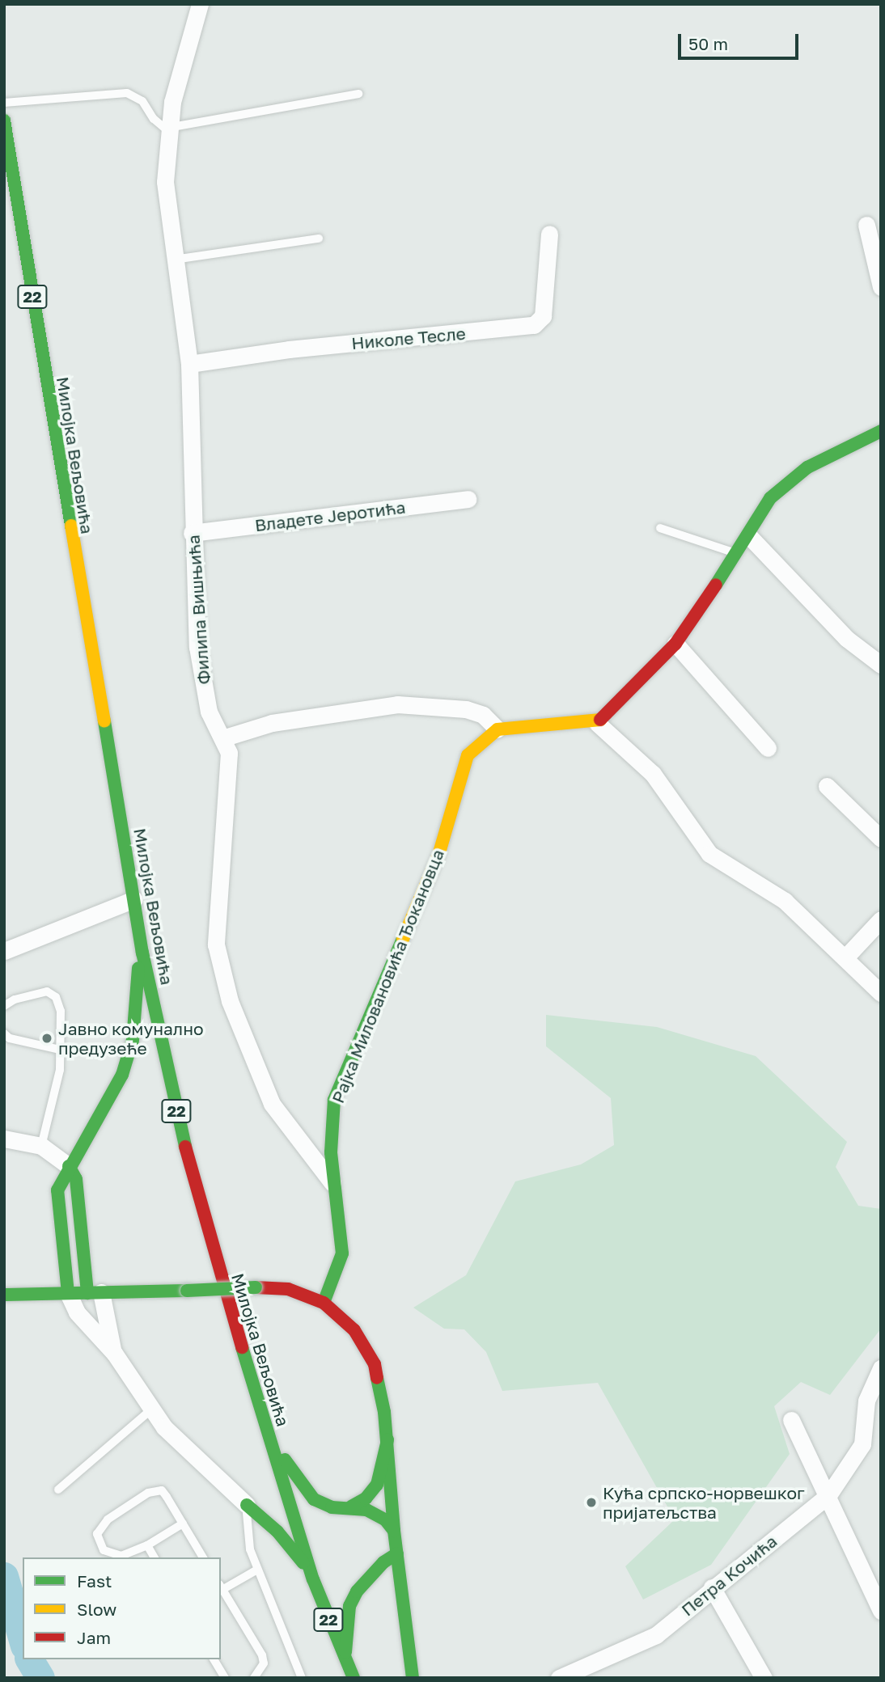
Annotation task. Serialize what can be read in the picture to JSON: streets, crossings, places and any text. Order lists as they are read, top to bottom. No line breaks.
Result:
{"streets":{"main road":["22","Милојка Вељовића","Рајка Миловановића Ђокановца"],"street":["Николе Тесле","Владете Јеротића","Филипа Вишњића","Петра Кочића"]},"crossings":[["Николе Тесле","Филипа Вишњића"],["Владете Јеротића","Филипа Вишњића"],["Филипа Вишњића","Рајка Миловановића Ђокановца"]],"places":["Јавно комунално предузеће","Кућа српско-норвешког пријатељства"],"legend":["Fast","Slow","Jam"],"scale_bar":"50 m"}
